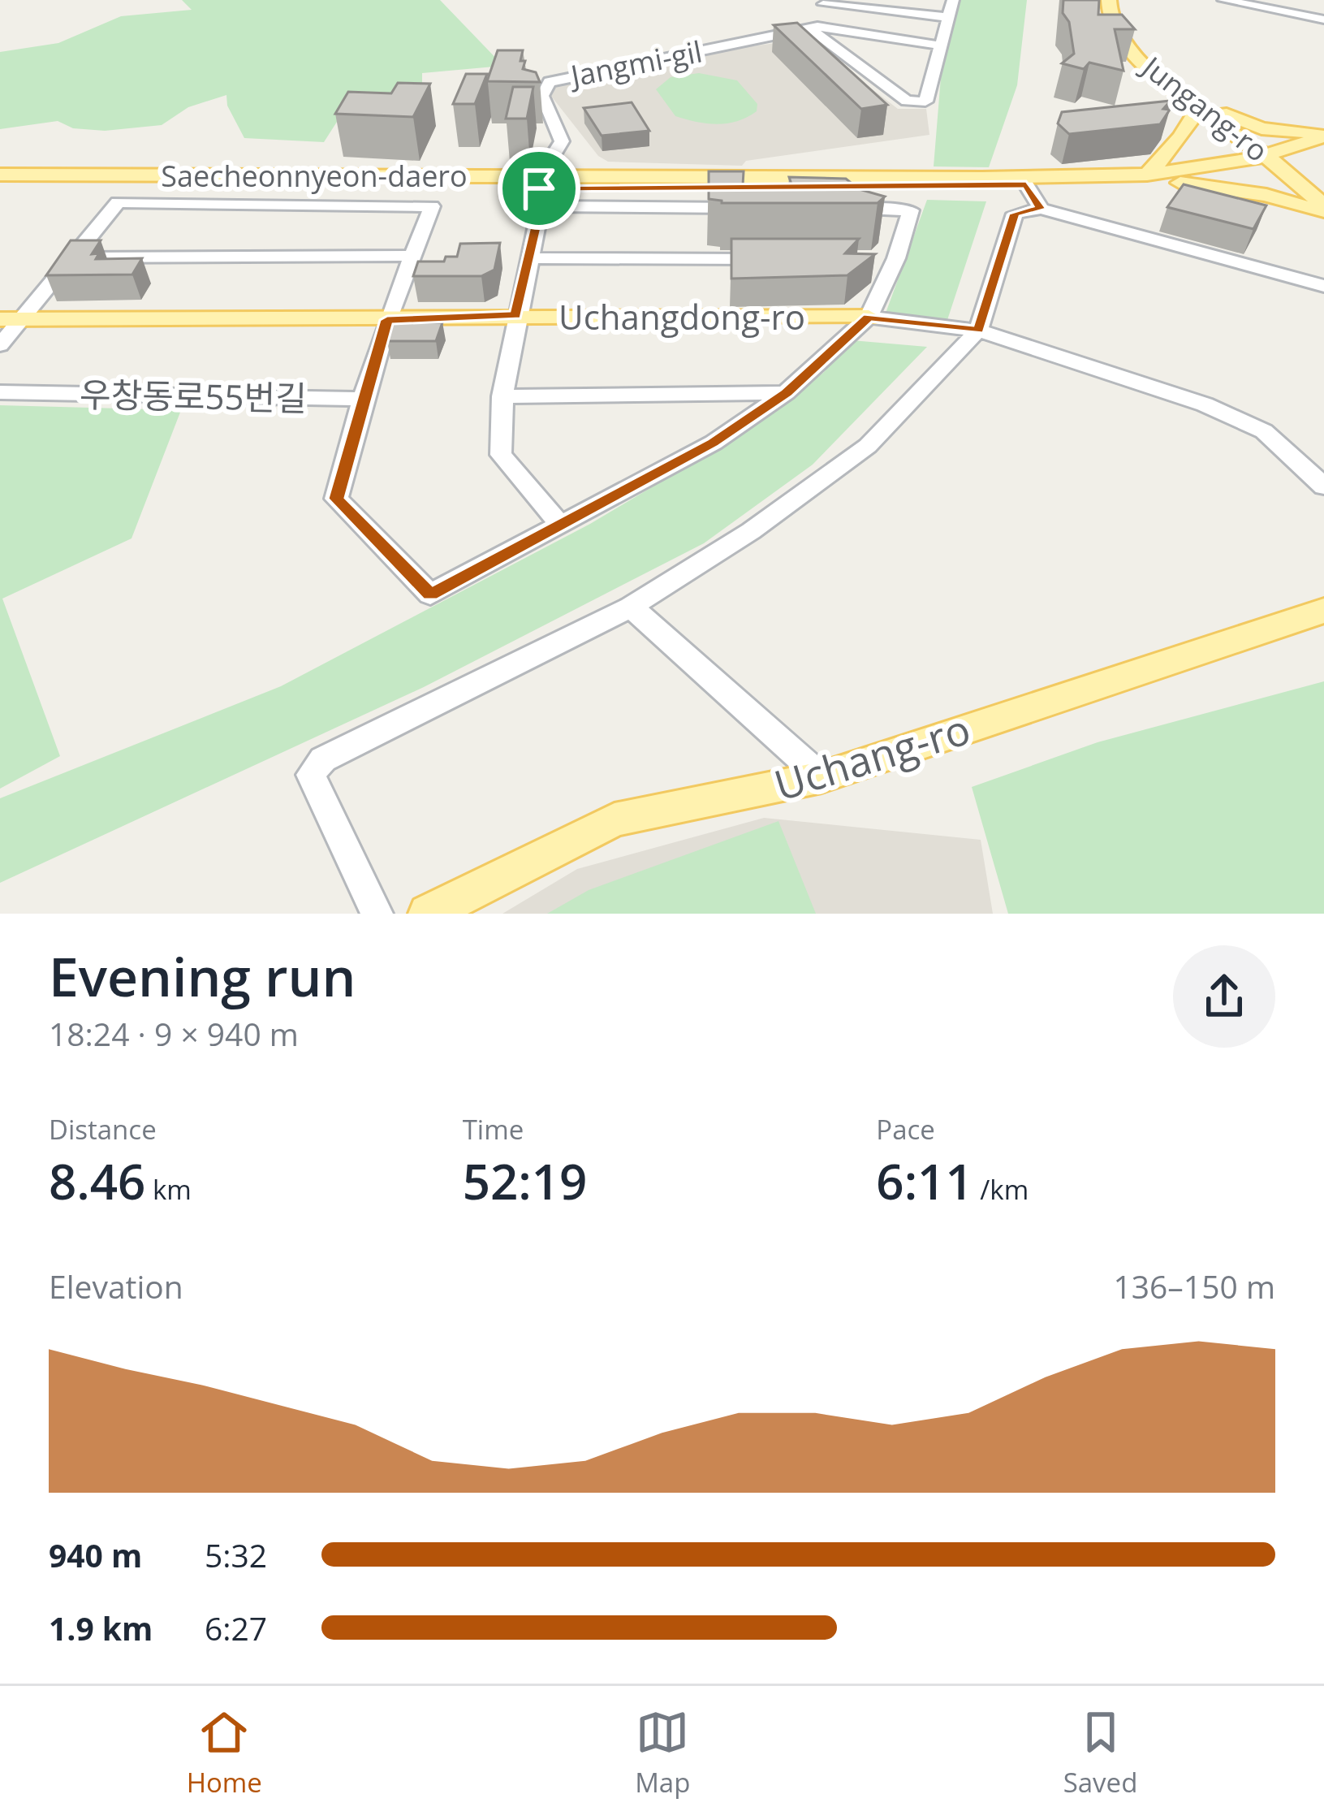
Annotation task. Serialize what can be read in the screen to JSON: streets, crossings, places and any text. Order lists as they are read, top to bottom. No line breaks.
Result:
{"streets":{"main road":["Jungang-ro","Saecheonnyeon-daero","Uchangdong-ro","Uchang-ro"],"street":["Jangmi-gil","우창동로55번길"]},"crossings":[["Jangmi-gil","Saecheonnyeon-daero"],["Jungang-ro","Saecheonnyeon-daero"]],"page":{"heading":["Evening run","18:24 · 9 × 940 m"],"stats":[["Distance","8.46 km"],["Time","52:19"],["Pace","6:11 /km"]],"chart":["Elevation","136–150 m"],"list":[{"name":"940 m","note":"5:32"},{"name":"1.9 km","note":"6:27"}],"tabs":["Home","Map","Saved"]}}
